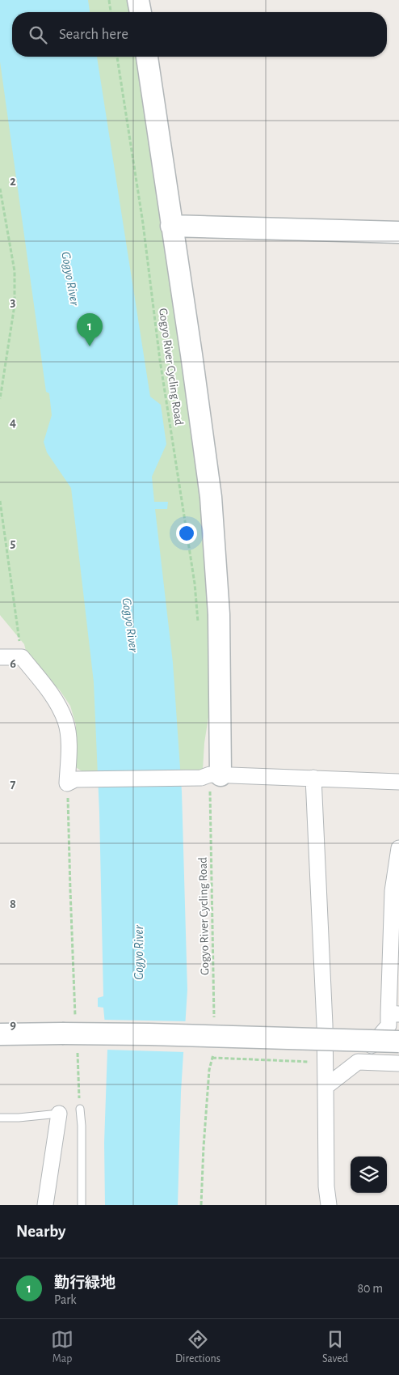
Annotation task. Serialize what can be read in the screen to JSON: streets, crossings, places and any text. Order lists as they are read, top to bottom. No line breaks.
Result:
{"streets":{"path":["Gogyo River Cycling Road"]},"water":["Gogyo River"],"page":{"search":"Search here","pins":"1","heading":"Nearby","list":[{"mark":"1","name":"勤行緑地","note":"Park","value":"80 m"}],"nav":["Map","Directions","Saved"]},"grid":{"rows":["2","3","4","5","6","7","8","9"]}}
